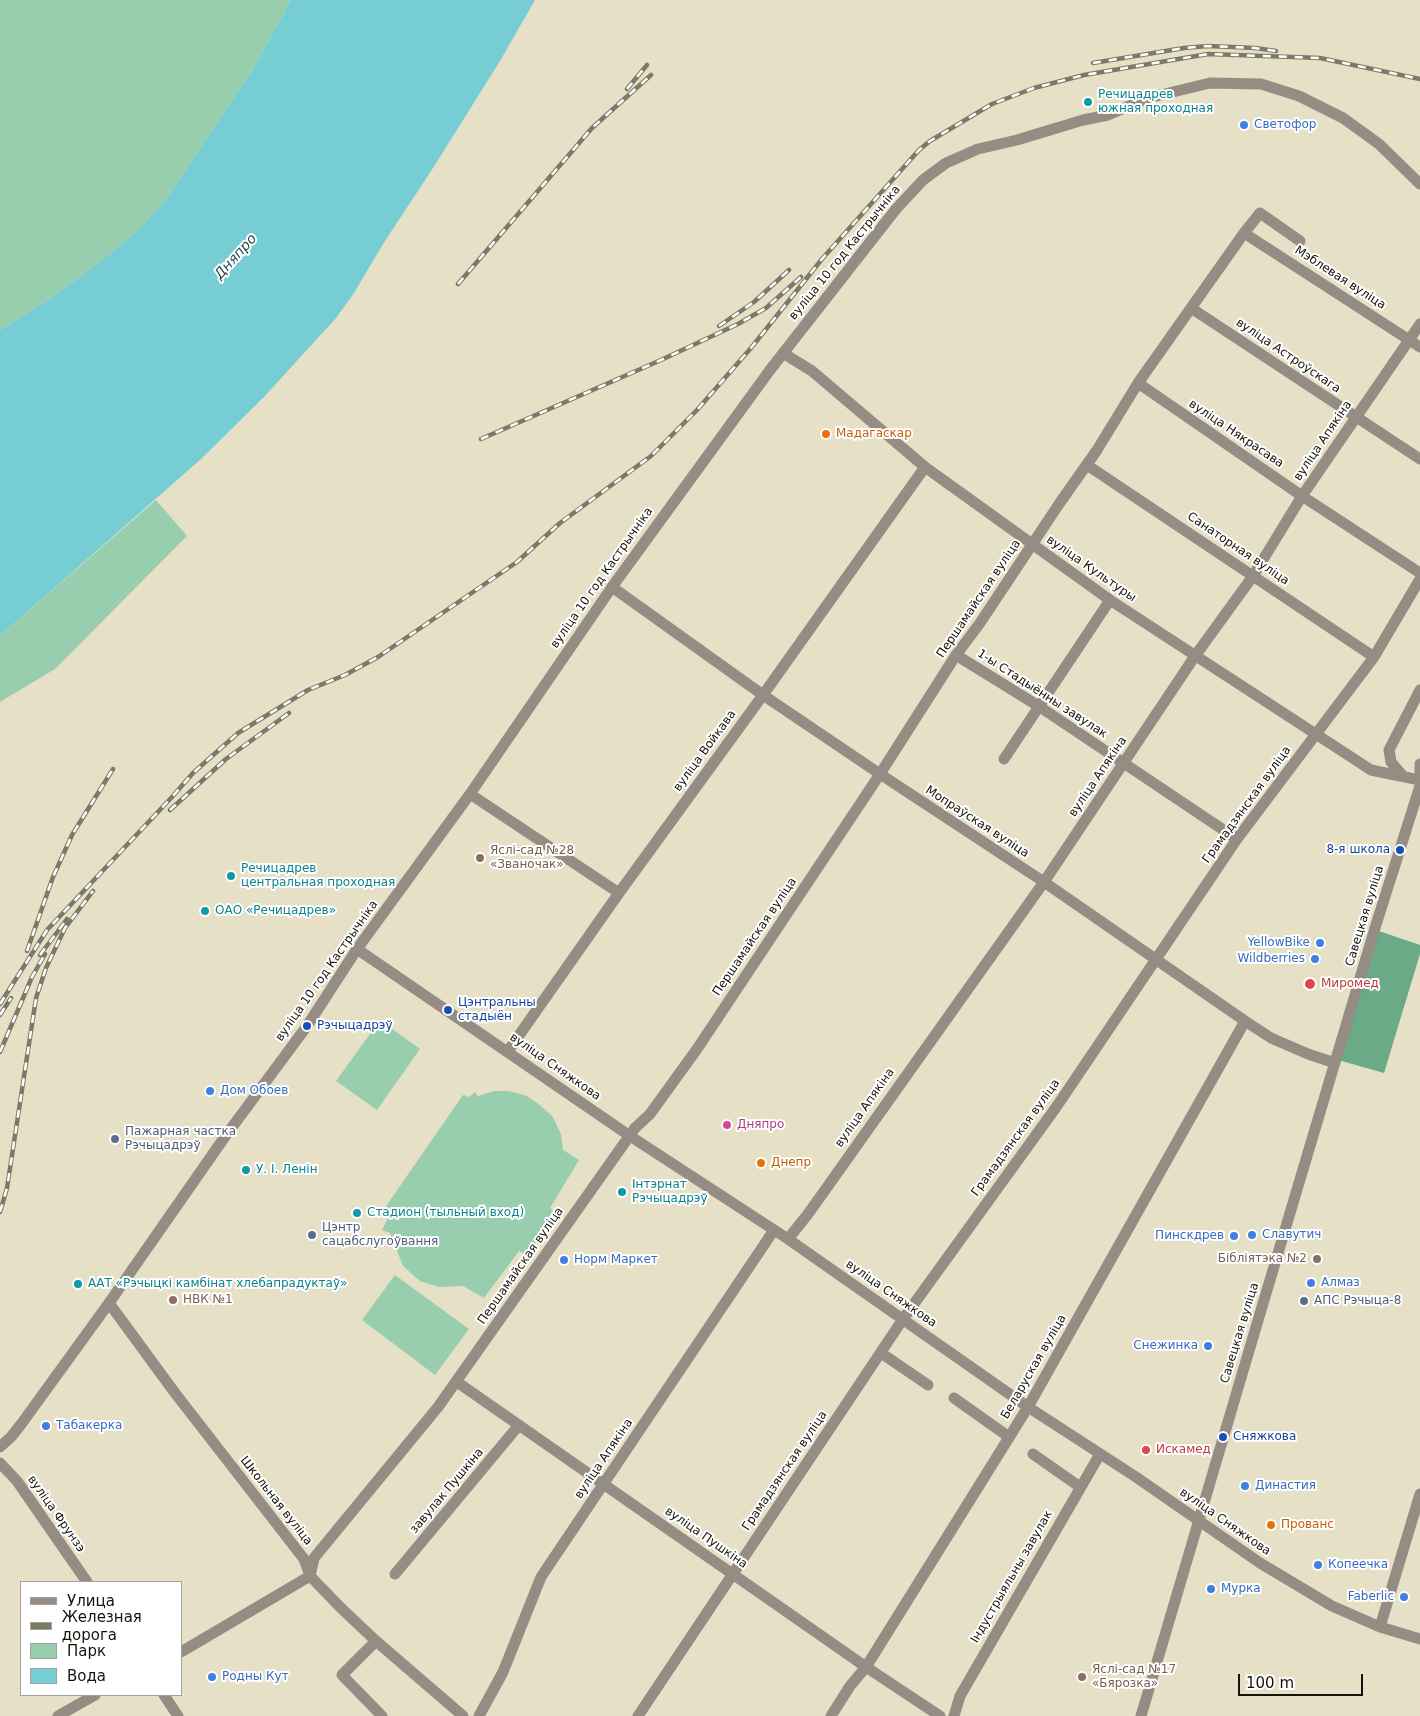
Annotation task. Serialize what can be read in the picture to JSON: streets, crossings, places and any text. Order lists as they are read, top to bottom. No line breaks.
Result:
{"streets":{"street":["вуліца 10 год Кастрычніка","Мэблевая вуліца","вуліца Астроўскага","вуліца Някрасава","вуліца Апякіна","Санаторная вуліца","вуліца Культуры","Першамайская вуліца","1-ы Стадыённы завулак","вуліца Войкава","Грамадзянская вуліца","Мопраўская вуліца","Савецкая вуліца","вуліца Сняжкова","Беларуская вуліца","завулак Пушкіна","Школьная вуліца","вуліца Фрунзэ","вуліца Пушкіна","Індустрыяльны завулак"]},"crossings":[["вуліца 10 год Кастрычніка","вуліца Культуры"],["вуліца 10 год Кастрычніка","Мопраўская вуліца"],["вуліца 10 год Кастрычніка","вуліца Сняжкова"],["вуліца 10 год Кастрычніка","Школьная вуліца"],["Мэблевая вуліца","вуліца Апякіна"],["Мэблевая вуліца","Першамайская вуліца"],["вуліца Астроўскага","вуліца Апякіна"],["вуліца Астроўскага","Першамайская вуліца"],["вуліца Някрасава","вуліца Апякіна"],["вуліца Някрасава","Першамайская вуліца"],["вуліца Апякіна","Санаторная вуліца"],["вуліца Апякіна","вуліца Культуры"],["вуліца Апякіна","1-ы Стадыённы завулак"],["вуліца Апякіна","Мопраўская вуліца"],["вуліца Апякіна","вуліца Сняжкова"],["вуліца Апякіна","вуліца Пушкіна"],["Санаторная вуліца","Першамайская вуліца"],["Санаторная вуліца","Грамадзянская вуліца"],["вуліца Культуры","Першамайская вуліца"],["вуліца Культуры","вуліца Войкава"],["вуліца Культуры","Грамадзянская вуліца"],["Першамайская вуліца","1-ы Стадыённы завулак"],["Першамайская вуліца","Мопраўская вуліца"],["Першамайская вуліца","вуліца Сняжкова"],["Першамайская вуліца","Школьная вуліца"],["Першамайская вуліца","вуліца Пушкіна"],["1-ы Стадыённы завулак","Грамадзянская вуліца"],["вуліца Войкава","Мопраўская вуліца"],["вуліца Войкава","вуліца Сняжкова"],["Грамадзянская вуліца","Мопраўская вуліца"],["Грамадзянская вуліца","вуліца Сняжкова"],["Грамадзянская вуліца","вуліца Пушкіна"],["Мопраўская вуліца","Савецкая вуліца"],["Мопраўская вуліца","Беларуская вуліца"],["Савецкая вуліца","вуліца Сняжкова"],["вуліца Сняжкова","Беларуская вуліца"],["вуліца Сняжкова","Індустрыяльны завулак"],["Беларуская вуліца","вуліца Пушкіна"],["завулак Пушкіна","вуліца Пушкіна"]],"water":["Дняпро"],"places":["Речицадрев южная проходная","Светофор","Мадагаскар","8-я школа","Яслі-сад №28 «Званочак»","Речицадрев центральная проходная","ОАО «Речицадрев»","YellowBike","Wildberries","Миромед","Цэнтральны стадыён","Рэчыцадрэў","Дом Обоев","Дняпро","Пажарная частка Рэчыцадрэў","Днепр","У. І. Ленін","Інтэрнат Рэчыцадрэў","Стадион (тыльный вход)","Цэнтр сацабслугоўвання","Славутич","Пинскдрев","Бібліятэка №2","Норм Маркет","Алмаз","ААТ «Рэчыцкі камбінат хлебапрадуктаў»","НВК №1","АПС Рэчыца-8","Снежинка","Табакерка","Сняжкова","Искамед","Династия","Прованс","Копеечка","Мурка","Faberlic","Родны Кут","Яслі-сад №17 «Бярозка»"],"legend":["Улица","Железная дорога","Парк","Вода"],"scale_bar":"100 m"}
